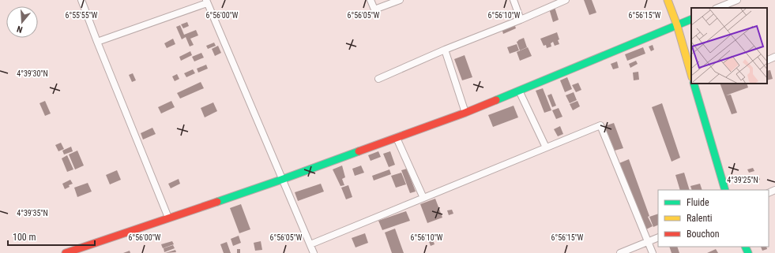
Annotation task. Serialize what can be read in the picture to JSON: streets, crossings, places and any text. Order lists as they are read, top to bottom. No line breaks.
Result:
{"legend":["Fluide","Ralenti","Bouchon"],"scale_bar":"100 m","north":"bottom","coordinates":["6°55'55\"W","6°56'00\"W","6°56'05\"W","6°56'10\"W","6°56'15\"W","4°39'30\"N","4°39'25\"N","4°39'35\"N"]}
